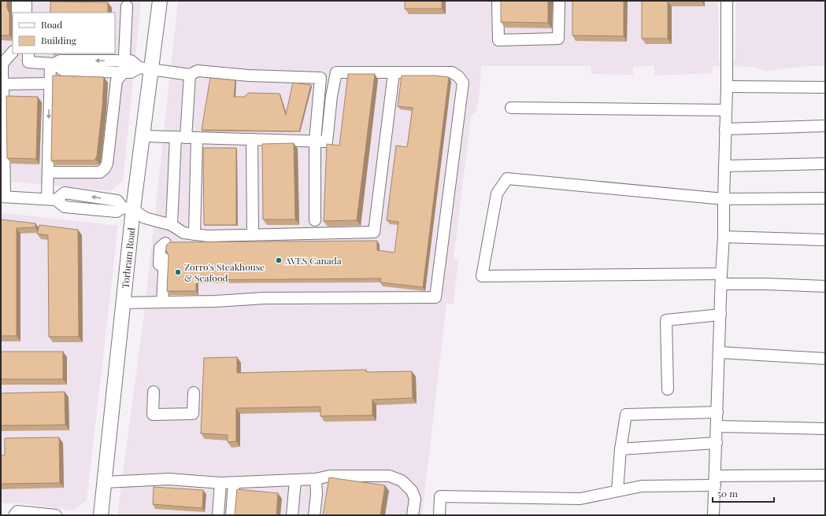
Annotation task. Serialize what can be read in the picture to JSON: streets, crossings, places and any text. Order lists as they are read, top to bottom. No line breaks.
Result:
{"streets":{"main road":["Torbram Road"]},"places":["AVES Canada","Zorro's Steakhouse & Seafood"],"legend":["Road","Building"],"scale_bar":"50 m"}
